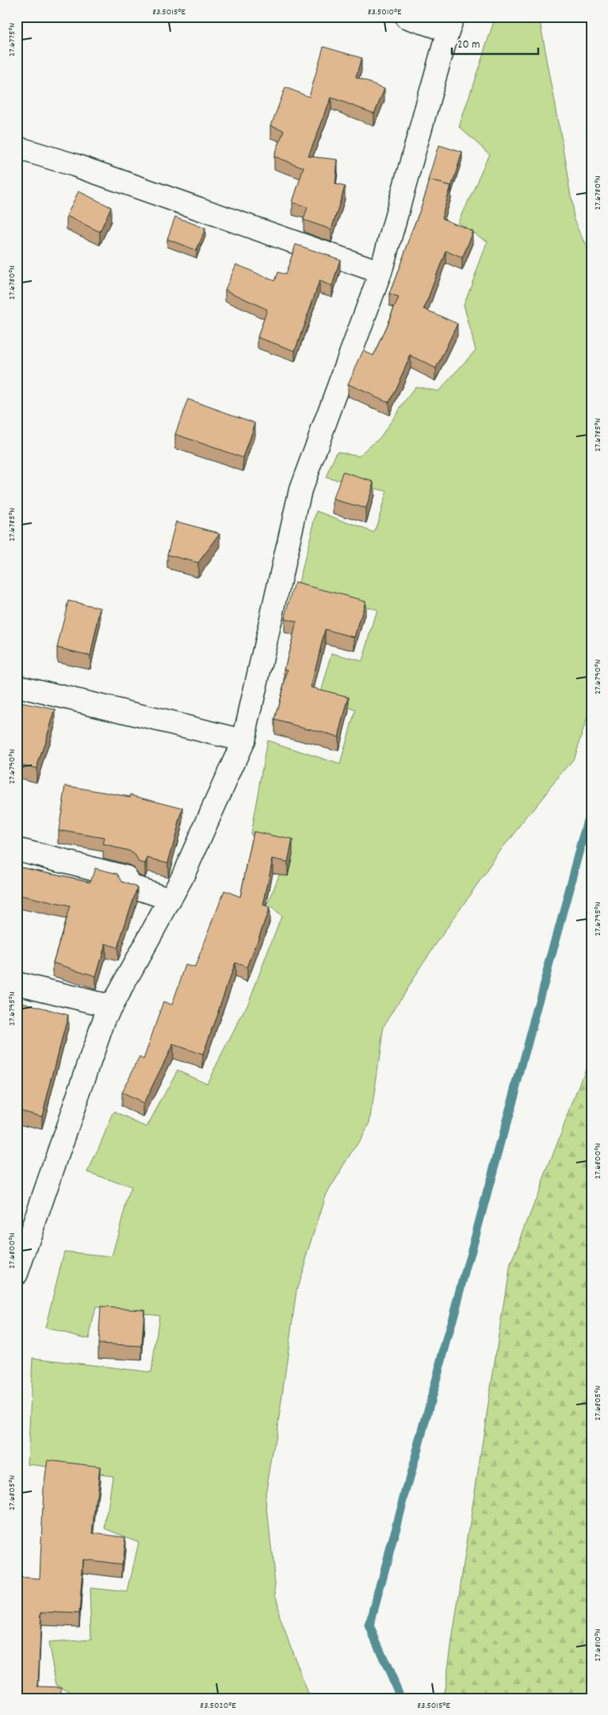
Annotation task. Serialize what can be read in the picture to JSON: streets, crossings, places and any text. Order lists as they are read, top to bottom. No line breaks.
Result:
{"scale_bar":"20 m","coordinates":["83.5015°E","83.5010°E","27.6775°N","27.6780°N","27.6785°N","27.6790°N","27.6795°N","27.6800°N","27.6805°N","27.6810°N","83.5020°E"]}
